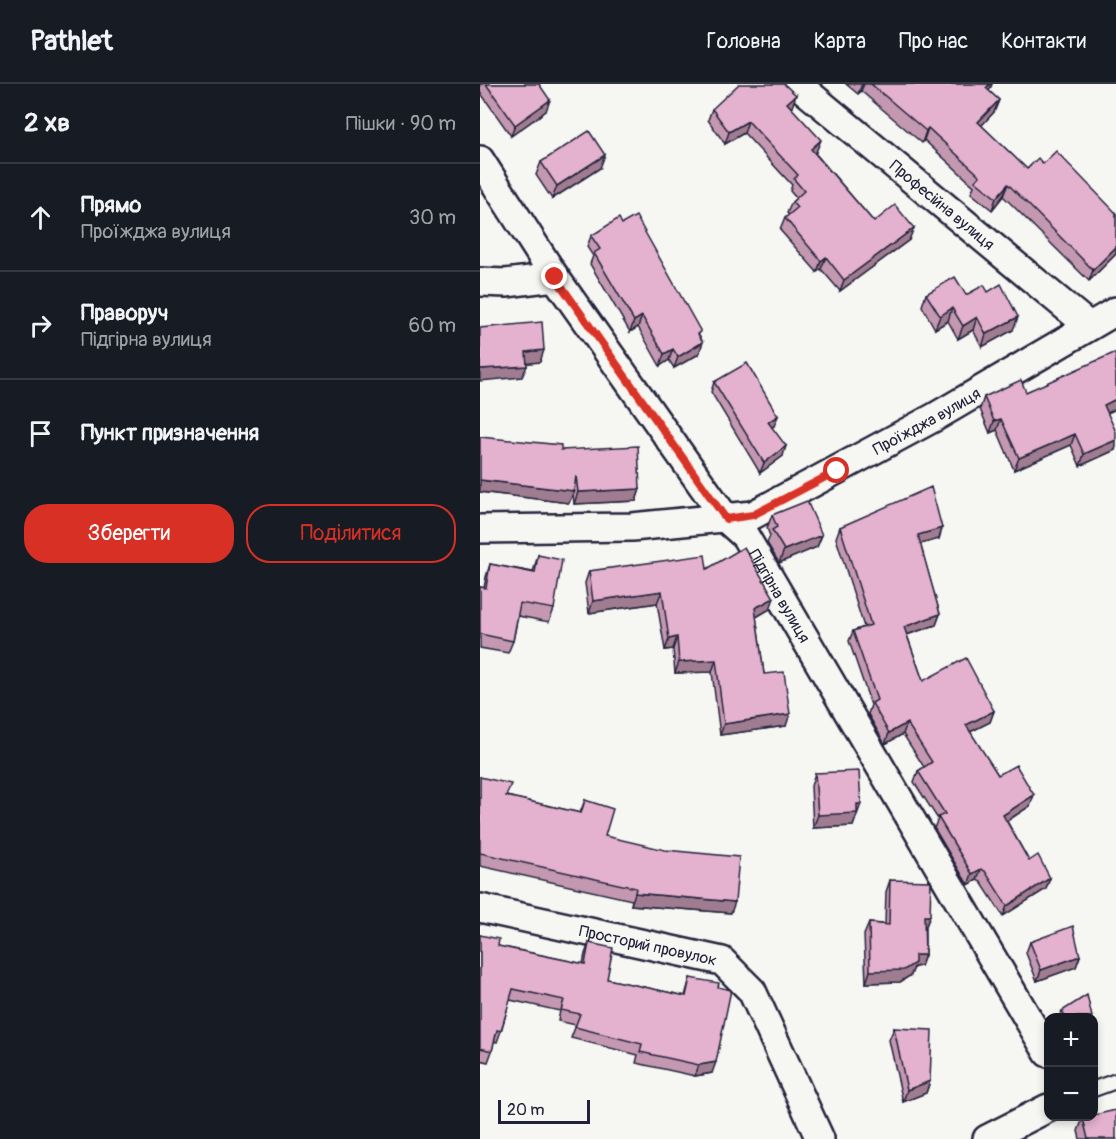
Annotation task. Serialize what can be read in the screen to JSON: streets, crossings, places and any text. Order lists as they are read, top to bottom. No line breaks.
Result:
{"streets":{"street":["Професійна вулиця","Проїжджа вулиця","Підгірна вулиця","Просторий провулок"]},"crossings":[["Професійна вулиця","Проїжджа вулиця"],["Проїжджа вулиця","Підгірна вулиця"]],"scale_bar":"20 m","page":{"header":"Pathlet","nav":["Головна","Карта","Про нас","Контакти"],"heading":["2 хв","Пішки · 90 m"],"list":[["Прямо","Проїжджа вулиця","30 m"],["Праворуч","Підгірна вулиця","60 m"],"Пункт призначення"],"buttons":["Зберегти","Поділитися"],"map_buttons":["+","−"],"scale":"20 m"}}
